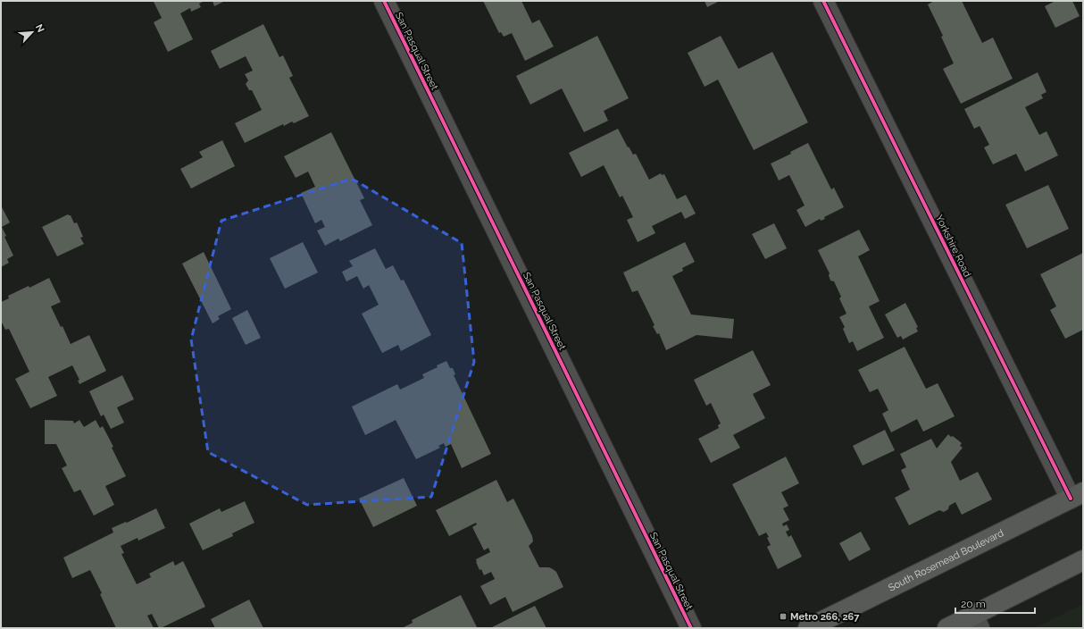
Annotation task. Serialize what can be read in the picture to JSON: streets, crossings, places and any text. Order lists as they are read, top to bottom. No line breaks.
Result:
{"streets":{"main road":["South Rosemead Boulevard"],"street":["San Pasqual Street","Yorkshire Road"]},"crossings":[["Yorkshire Road","South Rosemead Boulevard"]],"places":{"transit":["Metro 266, 267"]},"scale_bar":"20 m","north":"top right"}
